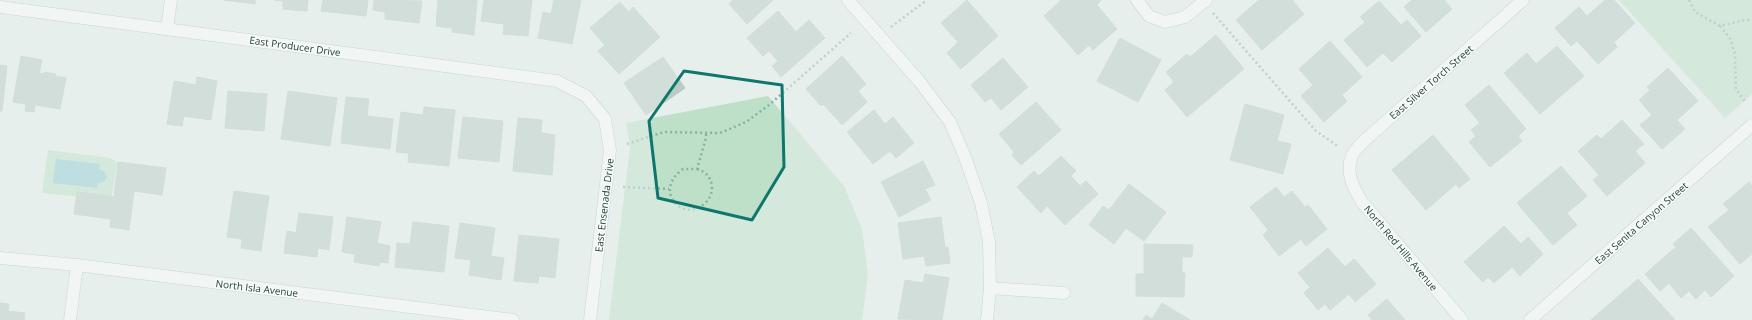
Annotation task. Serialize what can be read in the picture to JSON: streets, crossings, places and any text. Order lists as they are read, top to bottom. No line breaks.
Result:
{"streets":{"street":["East Producer Drive","East Silver Torch Street","East Ensenada Drive","East Senita Canyon Street","North Red Hills Avenue","North Isla Avenue"]},"crossings":[["East Producer Drive","East Ensenada Drive"],["East Silver Torch Street","North Red Hills Avenue"]]}
